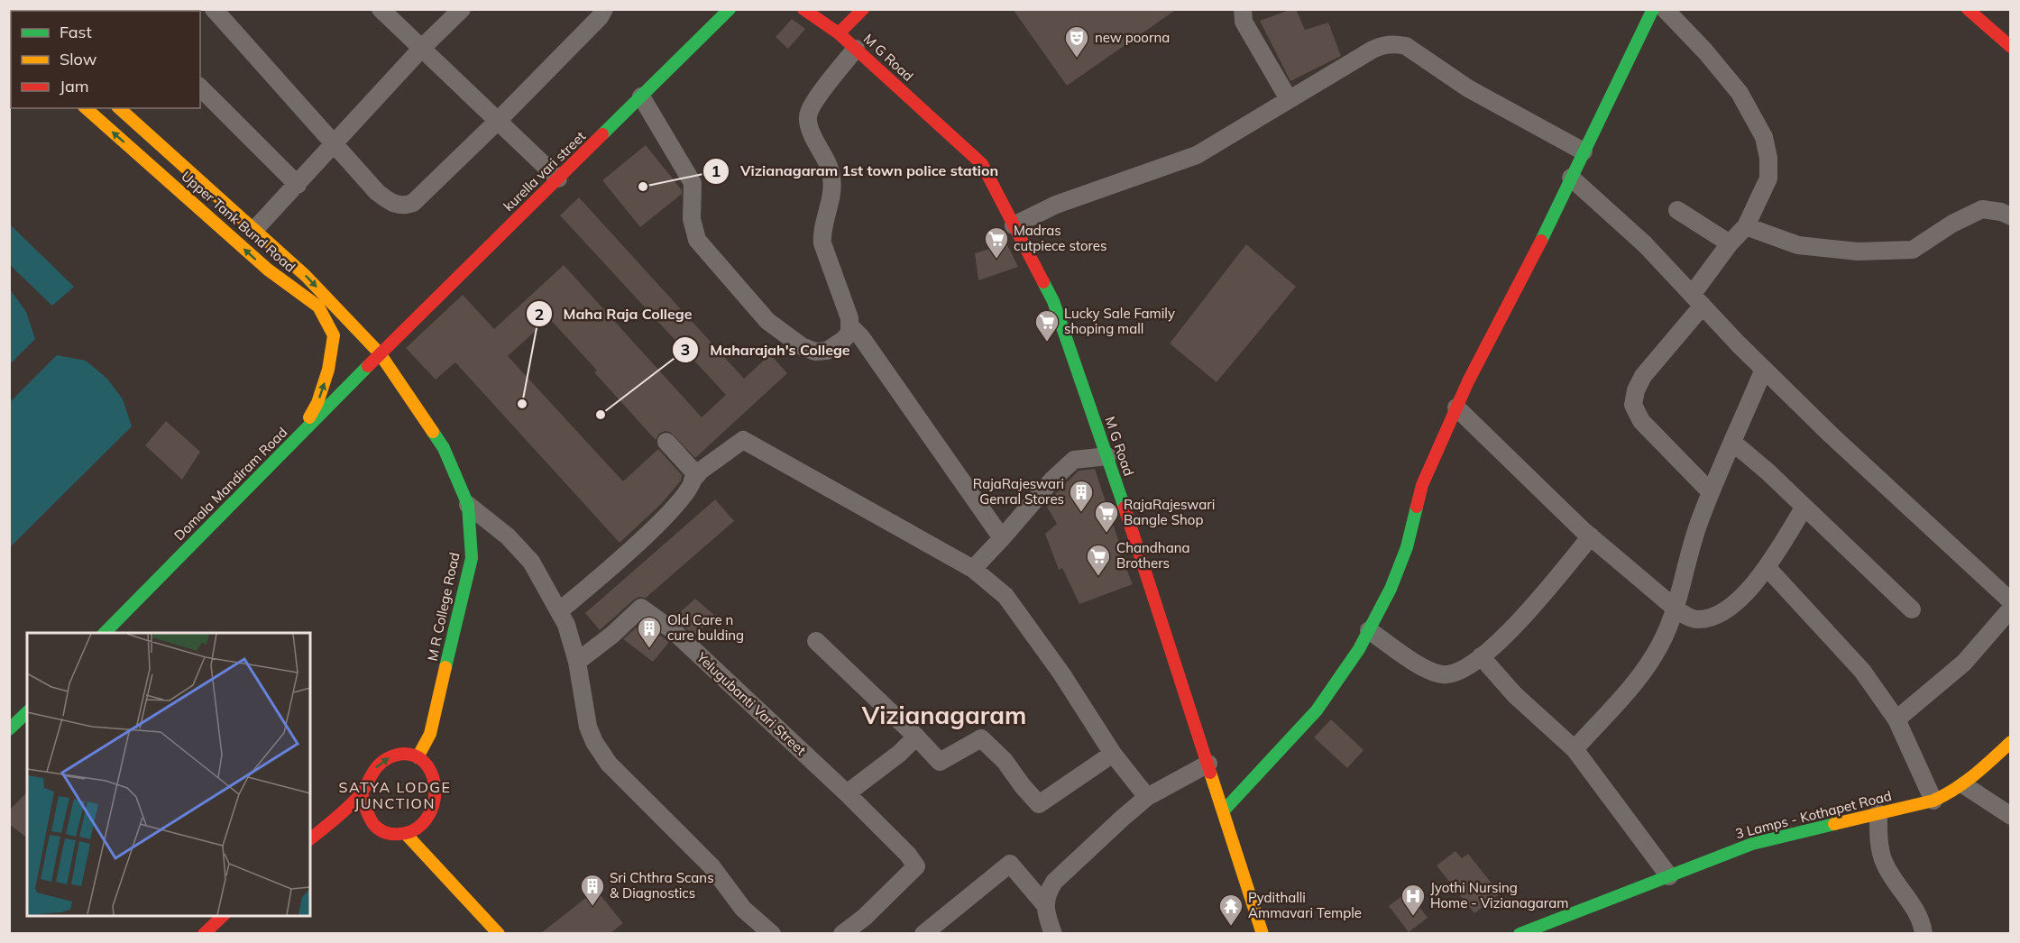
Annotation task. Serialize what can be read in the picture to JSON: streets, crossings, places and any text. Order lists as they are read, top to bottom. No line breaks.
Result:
{"streets":{"street":["M G Road","kurella vari street","Upper Tank Bund Road","Domala Mandiram Road","M R College Road","Yelugubanti Vari Street","3 Lamps - Kothapet Road"]},"crossings":[["kurella vari street","Upper Tank Bund Road"],["kurella vari street","Domala Mandiram Road"],["kurella vari street","M R College Road"],["Upper Tank Bund Road","Domala Mandiram Road"],["Upper Tank Bund Road","M R College Road"],["Domala Mandiram Road","M R College Road"]],"districts":["Vizianagaram","SATYA LODGE JUNCTION"],"places":{"theatre":["new poorna"],"other":["Vizianagaram 1st town police station","Maha Raja College","Maharajah's College"],"supermarket":["Madras cutpiece stores","Lucky Sale Family shoping mall","RajaRajeswari Bangle Shop","Chandhana Brothers"],"building":["RajaRajeswari Genral Stores","Old Care n cure bulding","Sri Chthra Scans & Diagnostics"],"hospital":["Jyothi Nursing Home - Vizianagaram"],"temple":["Pydithalli Ammavari Temple"]},"legend":["Fast","Slow","Jam"]}
